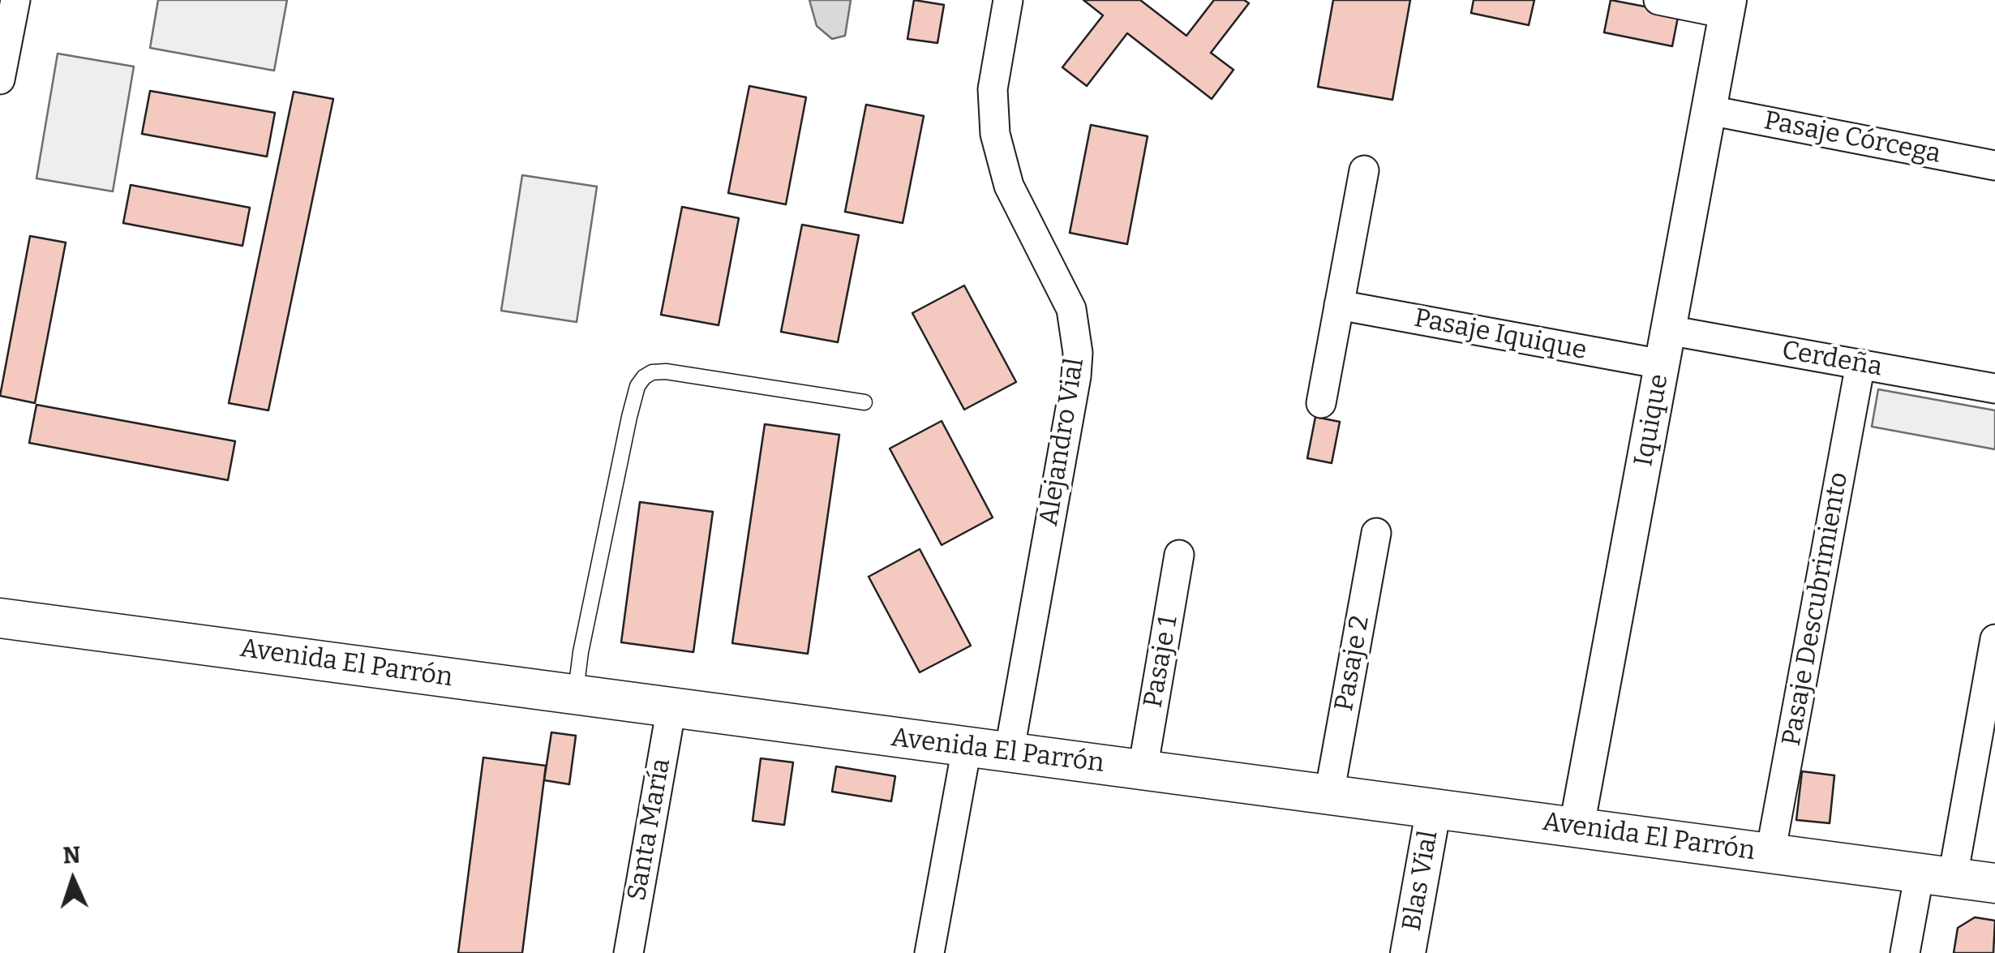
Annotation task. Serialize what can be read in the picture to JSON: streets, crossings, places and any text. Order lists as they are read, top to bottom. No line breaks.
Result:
{"streets":{"main road":["Avenida El Parrón"],"street":["Pasaje Córcega","Pasaje Iquique","Cerdeña","Iquique","Alejandro Vial","Pasaje Descubrimiento","Pasaje 1","Pasaje 2","Santa María","Blas Vial"]},"crossings":[["Pasaje Córcega","Iquique"],["Pasaje Iquique","Iquique"],["Cerdeña","Iquique"],["Cerdeña","Pasaje Descubrimiento"],["Iquique","Avenida El Parrón"],["Alejandro Vial","Avenida El Parrón"],["Pasaje Descubrimiento","Avenida El Parrón"],["Pasaje 1","Avenida El Parrón"],["Avenida El Parrón","Pasaje 2"],["Avenida El Parrón","Santa María"],["Avenida El Parrón","Blas Vial"]],"north":"top"}
